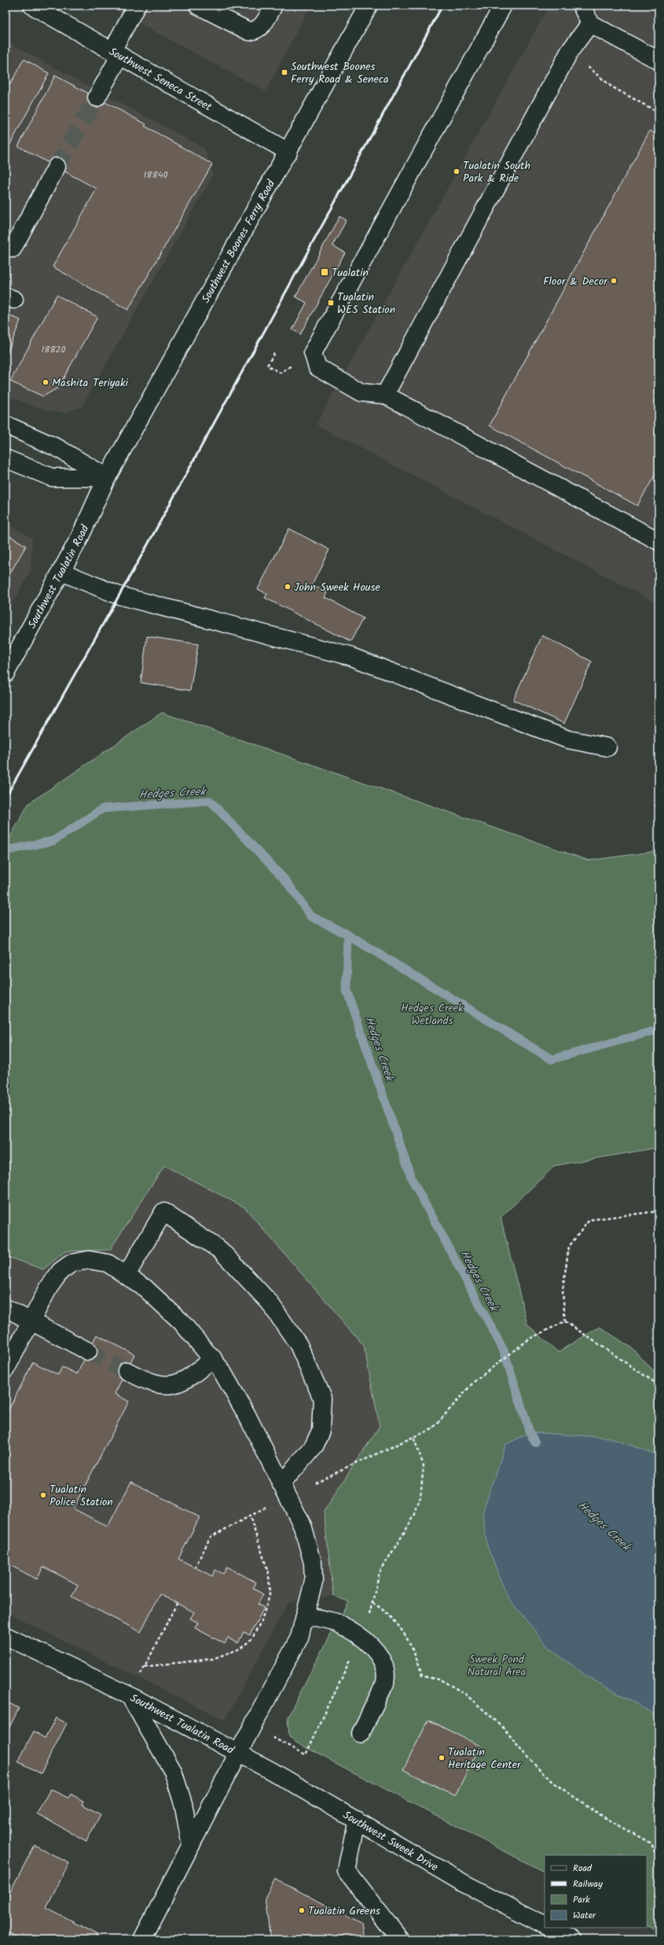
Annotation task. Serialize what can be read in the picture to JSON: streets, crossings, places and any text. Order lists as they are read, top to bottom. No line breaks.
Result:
{"streets":{"main road":["Southwest Seneca Street","Southwest Boones Ferry Road","Southwest Tualatin Road","Southwest Sweek Drive"]},"crossings":[["Southwest Seneca Street","Southwest Boones Ferry Road"],["Southwest Boones Ferry Road","Southwest Tualatin Road"],["Southwest Tualatin Road","Southwest Sweek Drive"]],"water":["Hedges Creek"],"parks":["Hedges Creek Wetlands","Sweek Pond Natural Area"],"places":{"transit":["Southwest Boones Ferry Road & Seneca","Tualatin","Tualatin WES Station"],"other":["Tualatin South Park & Ride","Floor & Decor","Mashita Teriyaki","John Sweek House","Tualatin Police Station","Tualatin Heritage Center","Tualatin Greens"]},"house_numbers":["18840","18820"],"legend":["Road","Railway","Park","Water"]}
